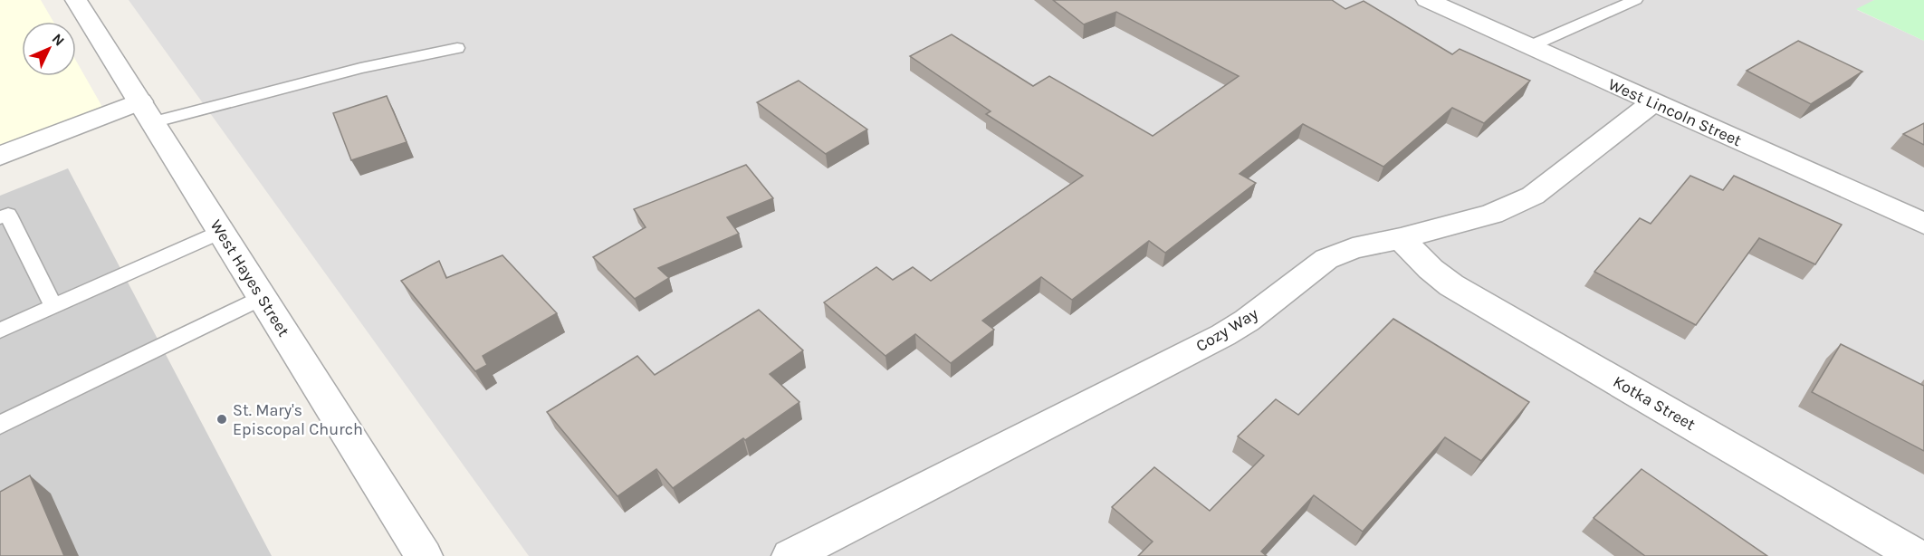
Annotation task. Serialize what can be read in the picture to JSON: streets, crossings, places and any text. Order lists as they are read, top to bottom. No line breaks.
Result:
{"streets":{"street":["West Lincoln Street","West Hayes Street","Cozy Way","Kotka Street"]},"crossings":[["West Lincoln Street","Cozy Way"],["Cozy Way","Kotka Street"]],"places":["St. Mary's Episcopal Church"],"north":"top right"}
